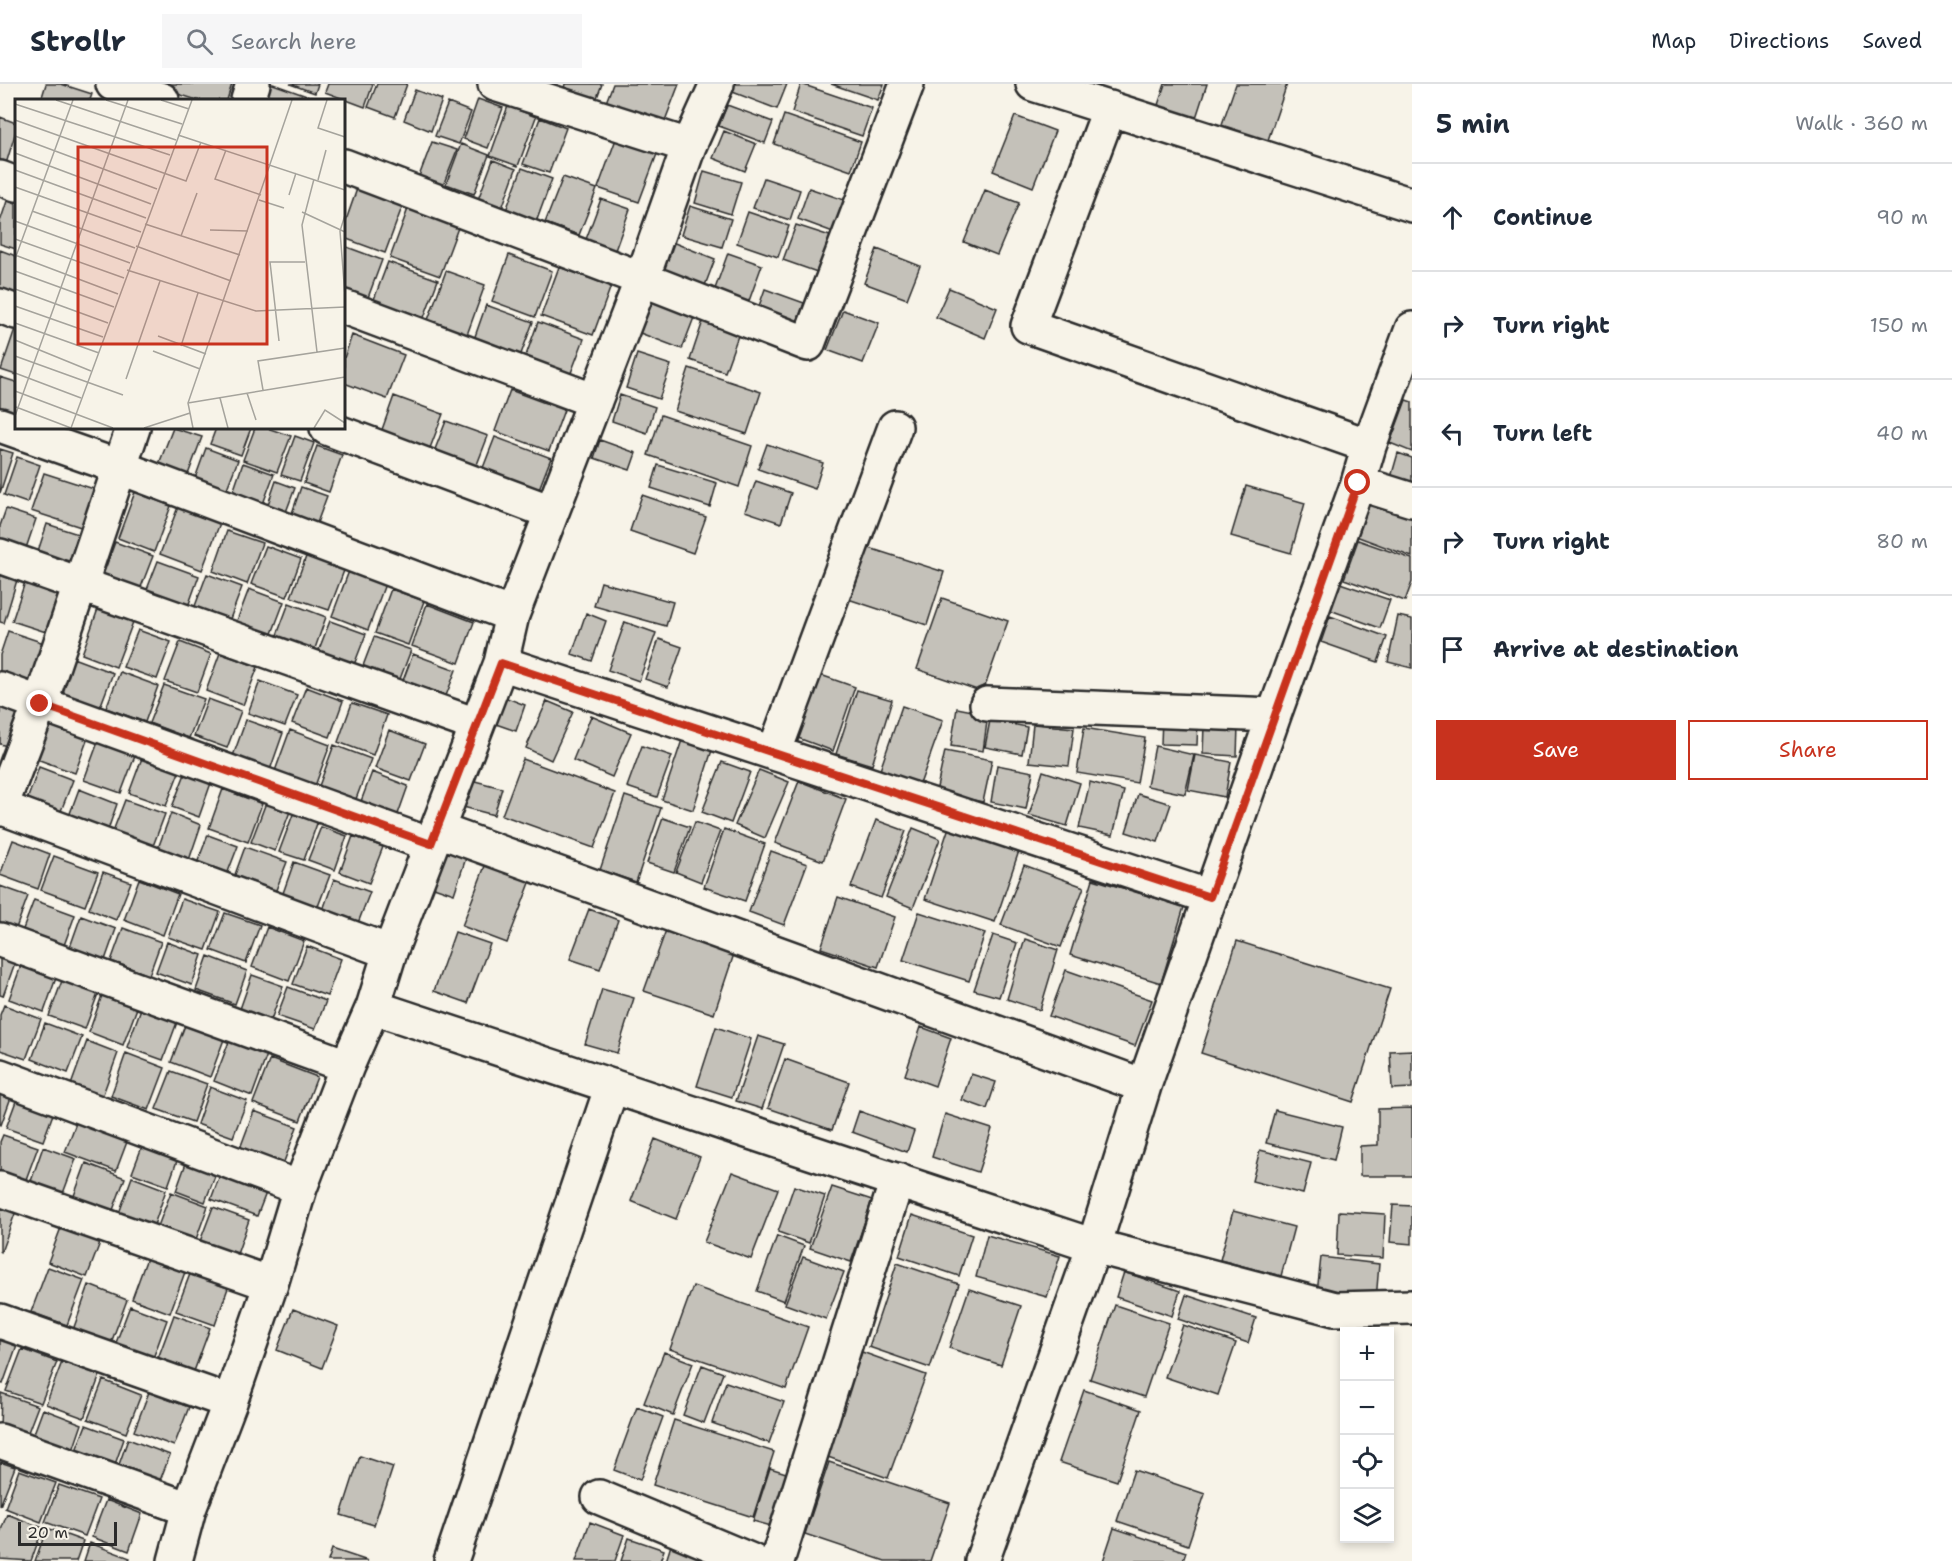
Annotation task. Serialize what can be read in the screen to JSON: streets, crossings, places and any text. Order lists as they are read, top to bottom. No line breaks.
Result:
{"scale_bar":"20 m","page":{"header":"Strollr","search":"Search here","nav":["Map","Directions","Saved"],"heading":["5 min","Walk · 360 m"],"list":[["Continue","90 m"],["Turn right","150 m"],["Turn left","40 m"],["Turn right","80 m"],"Arrive at destination"],"buttons":["Save","Share"],"map_buttons":["+","−"],"scale":"20 m"}}
